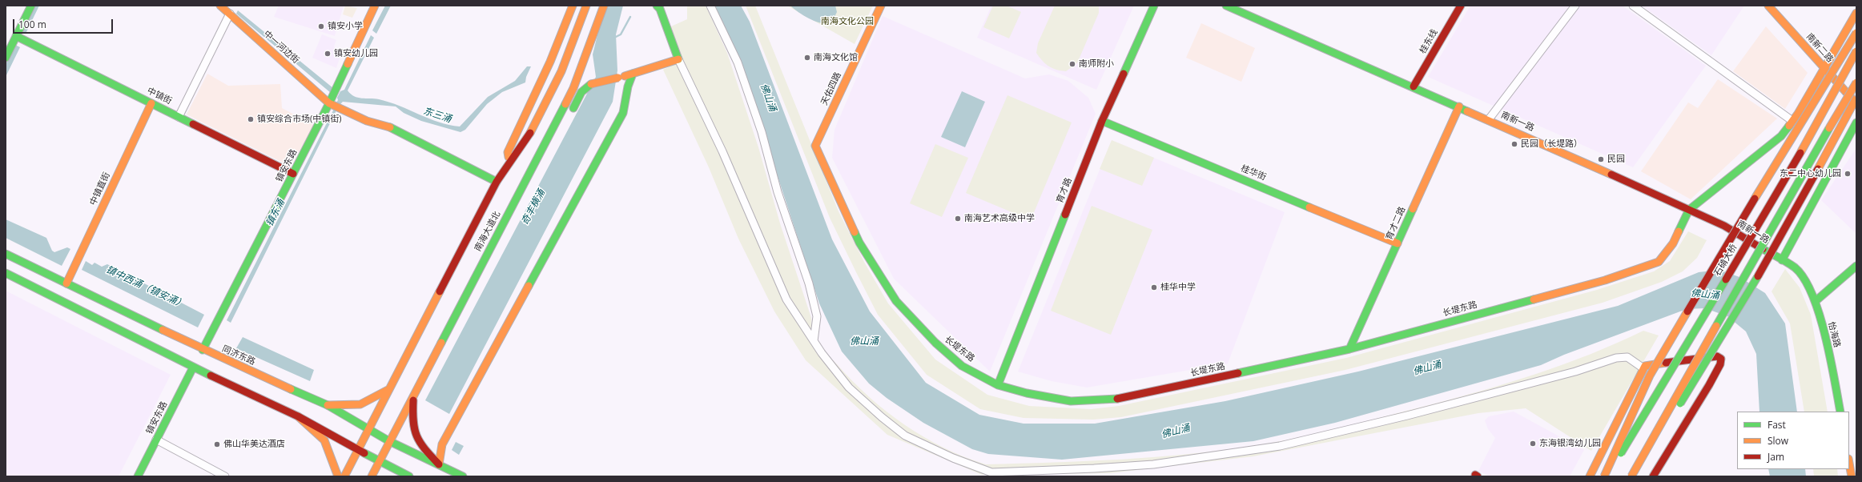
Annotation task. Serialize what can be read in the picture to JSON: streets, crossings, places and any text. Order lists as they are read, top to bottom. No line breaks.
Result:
{"streets":{"main road":["桂东线","中一河边街","南新二路","天佑四路","中镇街","南新一路","镇安东路","桂华街","中镇直街","育才路","育才二路","南海大道北","石𬒔大桥","长堤东路","怡海路","同济东路"]},"crossings":[["桂东线","南新一路"],["中一河边街","镇安东路"],["中一河边街","南海大道北"],["天佑四路","长堤东路"],["中镇街","镇安东路"],["中镇街","中镇直街"],["南新一路","育才二路"],["南新一路","长堤东路"],["南新一路","怡海路"],["镇安东路","同济东路"],["桂华街","育才路"],["桂华街","育才二路"],["中镇直街","同济东路"],["育才路","长堤东路"],["育才二路","长堤东路"],["南海大道北","同济东路"]],"water":["佛山涌","东三涌","奇丰横涌","镇东涌","镇中西涌（镇安涌）"],"parks":["南海文化公园"],"places":["镇安小学","镇安幼儿园","南海文化馆","南师附小","镇安综合市场(中镇街)","民园（长堤路）","民园","东二中心幼儿园","南海艺术高级中学","桂华中学","东海银湾幼儿园","佛山华美达酒店"],"legend":["Fast","Slow","Jam"],"scale_bar":"100 m"}
